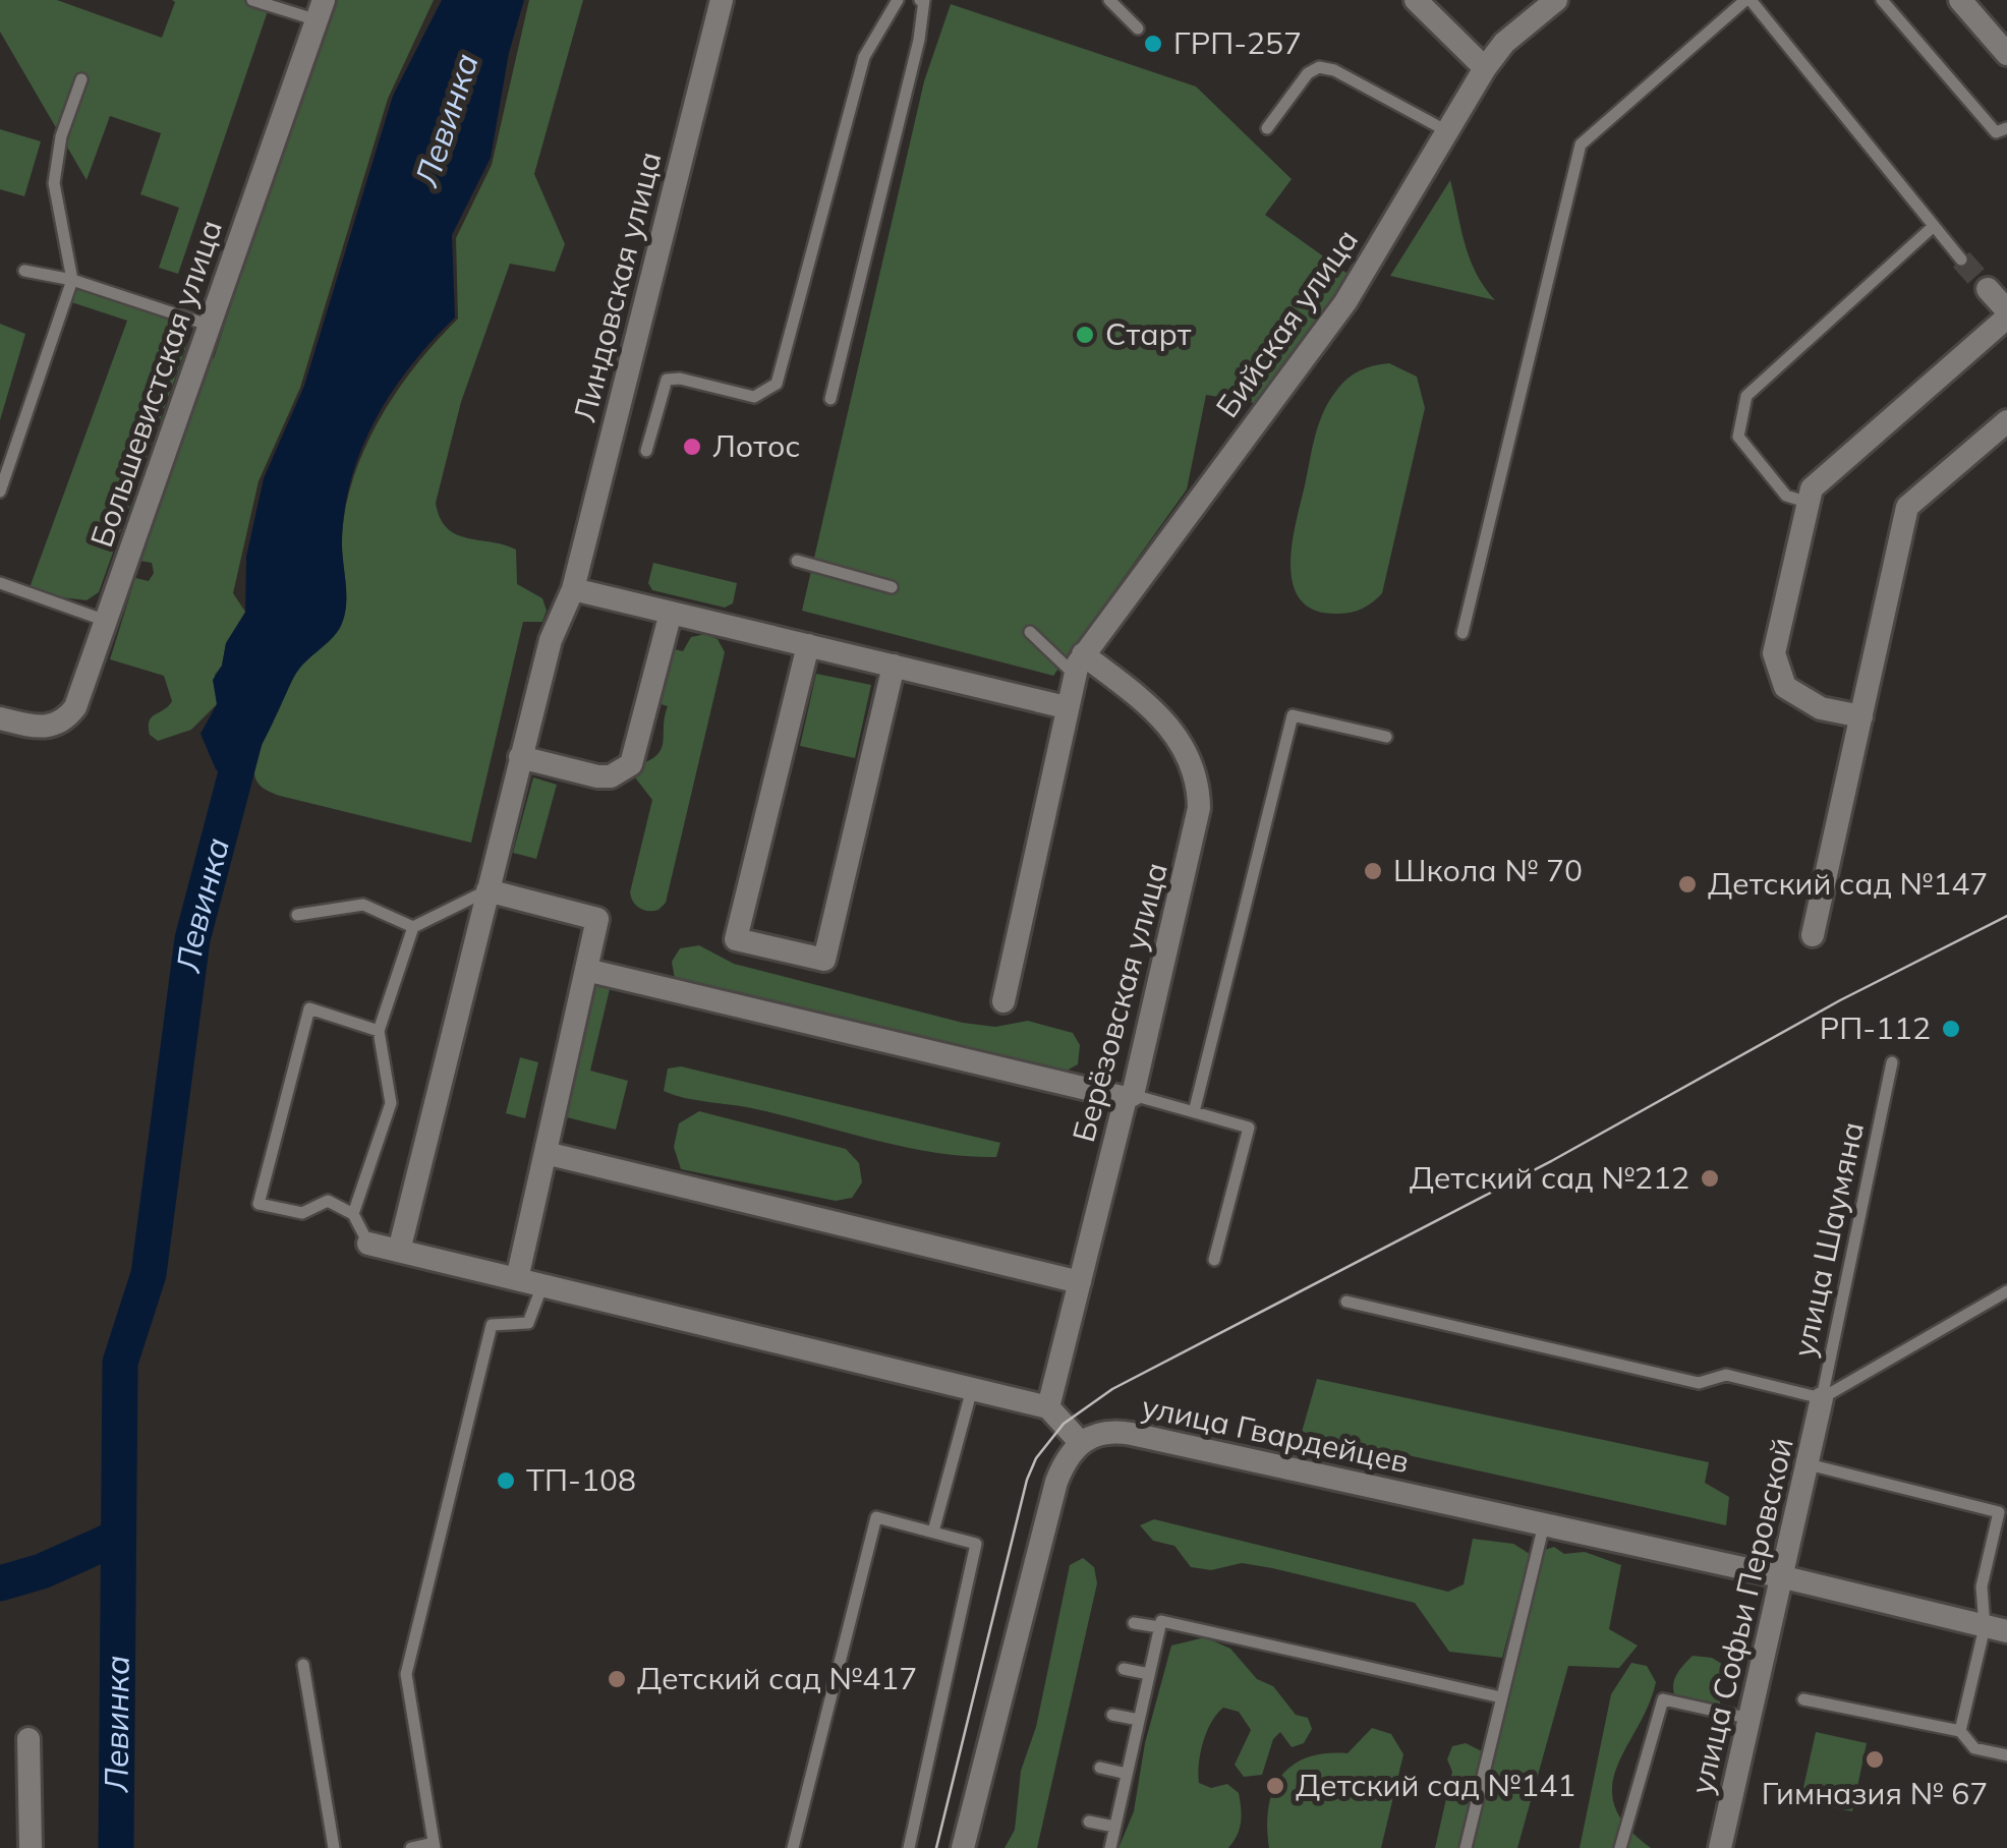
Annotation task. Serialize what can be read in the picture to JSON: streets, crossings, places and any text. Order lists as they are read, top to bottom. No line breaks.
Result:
{"streets":{"street":["Линдовская улица","Бийская улица","Большевистская улица","Берёзовская улица","улица Гвардейцев","улица Софьи Перовской"],"lane":["улица Шаумяна"]},"crossings":[["Бийская улица","Берёзовская улица"],["улица Шаумяна","улица Софьи Перовской"],["улица Гвардейцев","улица Софьи Перовской"]],"water":["Левинка"],"places":["ГРП-257","Старт","Лотос","Школа № 70","Детский сад №147","РП-112","Детский сад №212","ТП-108","Детский сад №417","Гимназия № 67","Детский сад №141"]}
